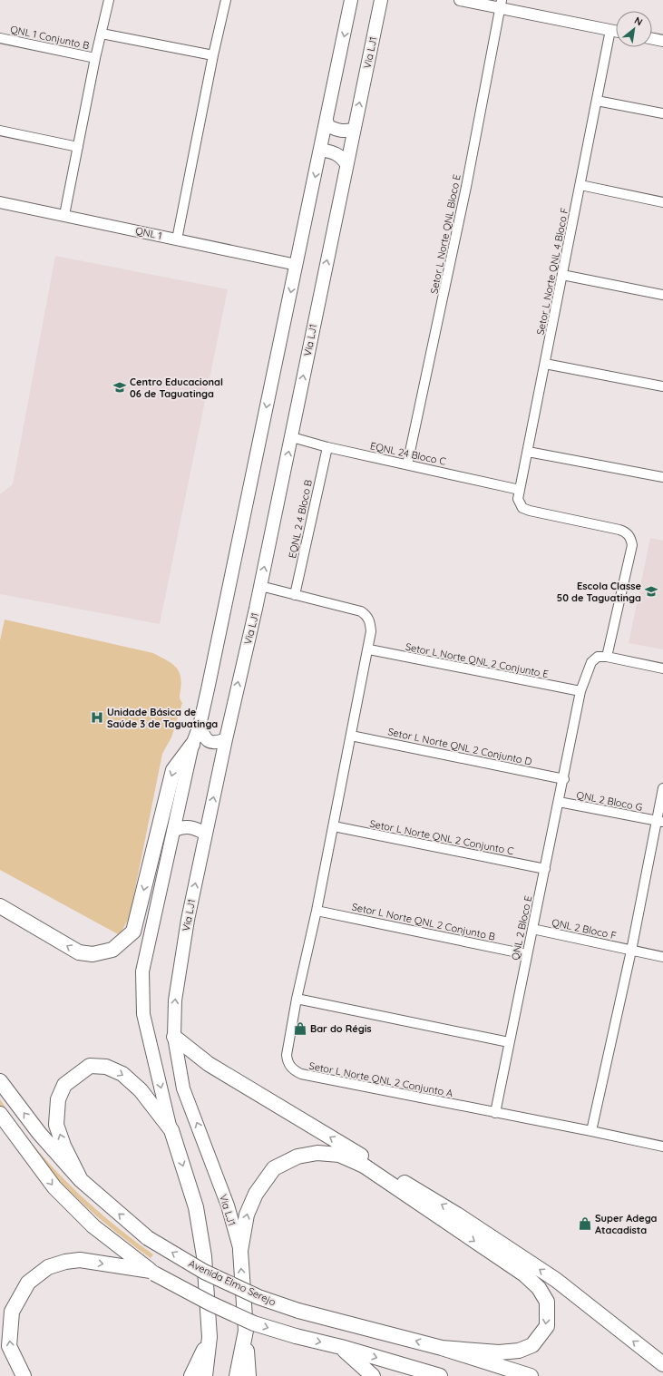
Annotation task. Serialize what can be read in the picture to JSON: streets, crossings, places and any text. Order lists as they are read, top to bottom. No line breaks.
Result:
{"streets":{"main road":["Via LJ1","Avenida Elmo Serejo"],"street":["QNL 1 Conjunto B","QNL 1","Setor L Norte QNL Bloco E","Setor L Norte QNL 4 Bloco F","EQNL 24 Bloco C","EQNL 2 4 Bloco B","Setor L Norte QNL 2 Conjunto E","Setor L Norte QNL 2 Conjunto D","QNL 2 Bloco G","Setor L Norte QNL 2 Conjunto C","Setor L Norte QNL 2 Conjunto B","QNL 2 Bloco E","QNL 2 Bloco F","Setor L Norte QNL 2 Conjunto A"]},"crossings":[["Via LJ1","EQNL 24 Bloco C"],["Setor L Norte QNL Bloco E","EQNL 24 Bloco C"],["Setor L Norte QNL 4 Bloco F","EQNL 24 Bloco C"],["Setor L Norte QNL 4 Bloco F","QNL 2 Bloco E"],["EQNL 24 Bloco C","EQNL 2 4 Bloco B"],["Setor L Norte QNL 2 Conjunto E","QNL 2 Bloco E"],["Setor L Norte QNL 2 Conjunto D","QNL 2 Bloco E"],["Setor L Norte QNL 2 Conjunto D","Setor L Norte QNL 2 Conjunto A"],["QNL 2 Bloco G","QNL 2 Bloco E"],["Setor L Norte QNL 2 Conjunto C","QNL 2 Bloco E"],["Setor L Norte QNL 2 Conjunto C","Setor L Norte QNL 2 Conjunto A"],["Setor L Norte QNL 2 Conjunto B","QNL 2 Bloco E"],["Setor L Norte QNL 2 Conjunto B","Setor L Norte QNL 2 Conjunto A"],["QNL 2 Bloco E","QNL 2 Bloco F"],["QNL 2 Bloco E","Setor L Norte QNL 2 Conjunto A"]],"places":{"school or university":["Centro Educacional 06 de Taguatinga","Escola Classe 50 de Taguatinga"],"hospital":["Unidade Básica de Saúde 3 de Taguatinga"],"shop":["Bar do Régis","Super Adega Atacadista"]},"north":"top right"}
